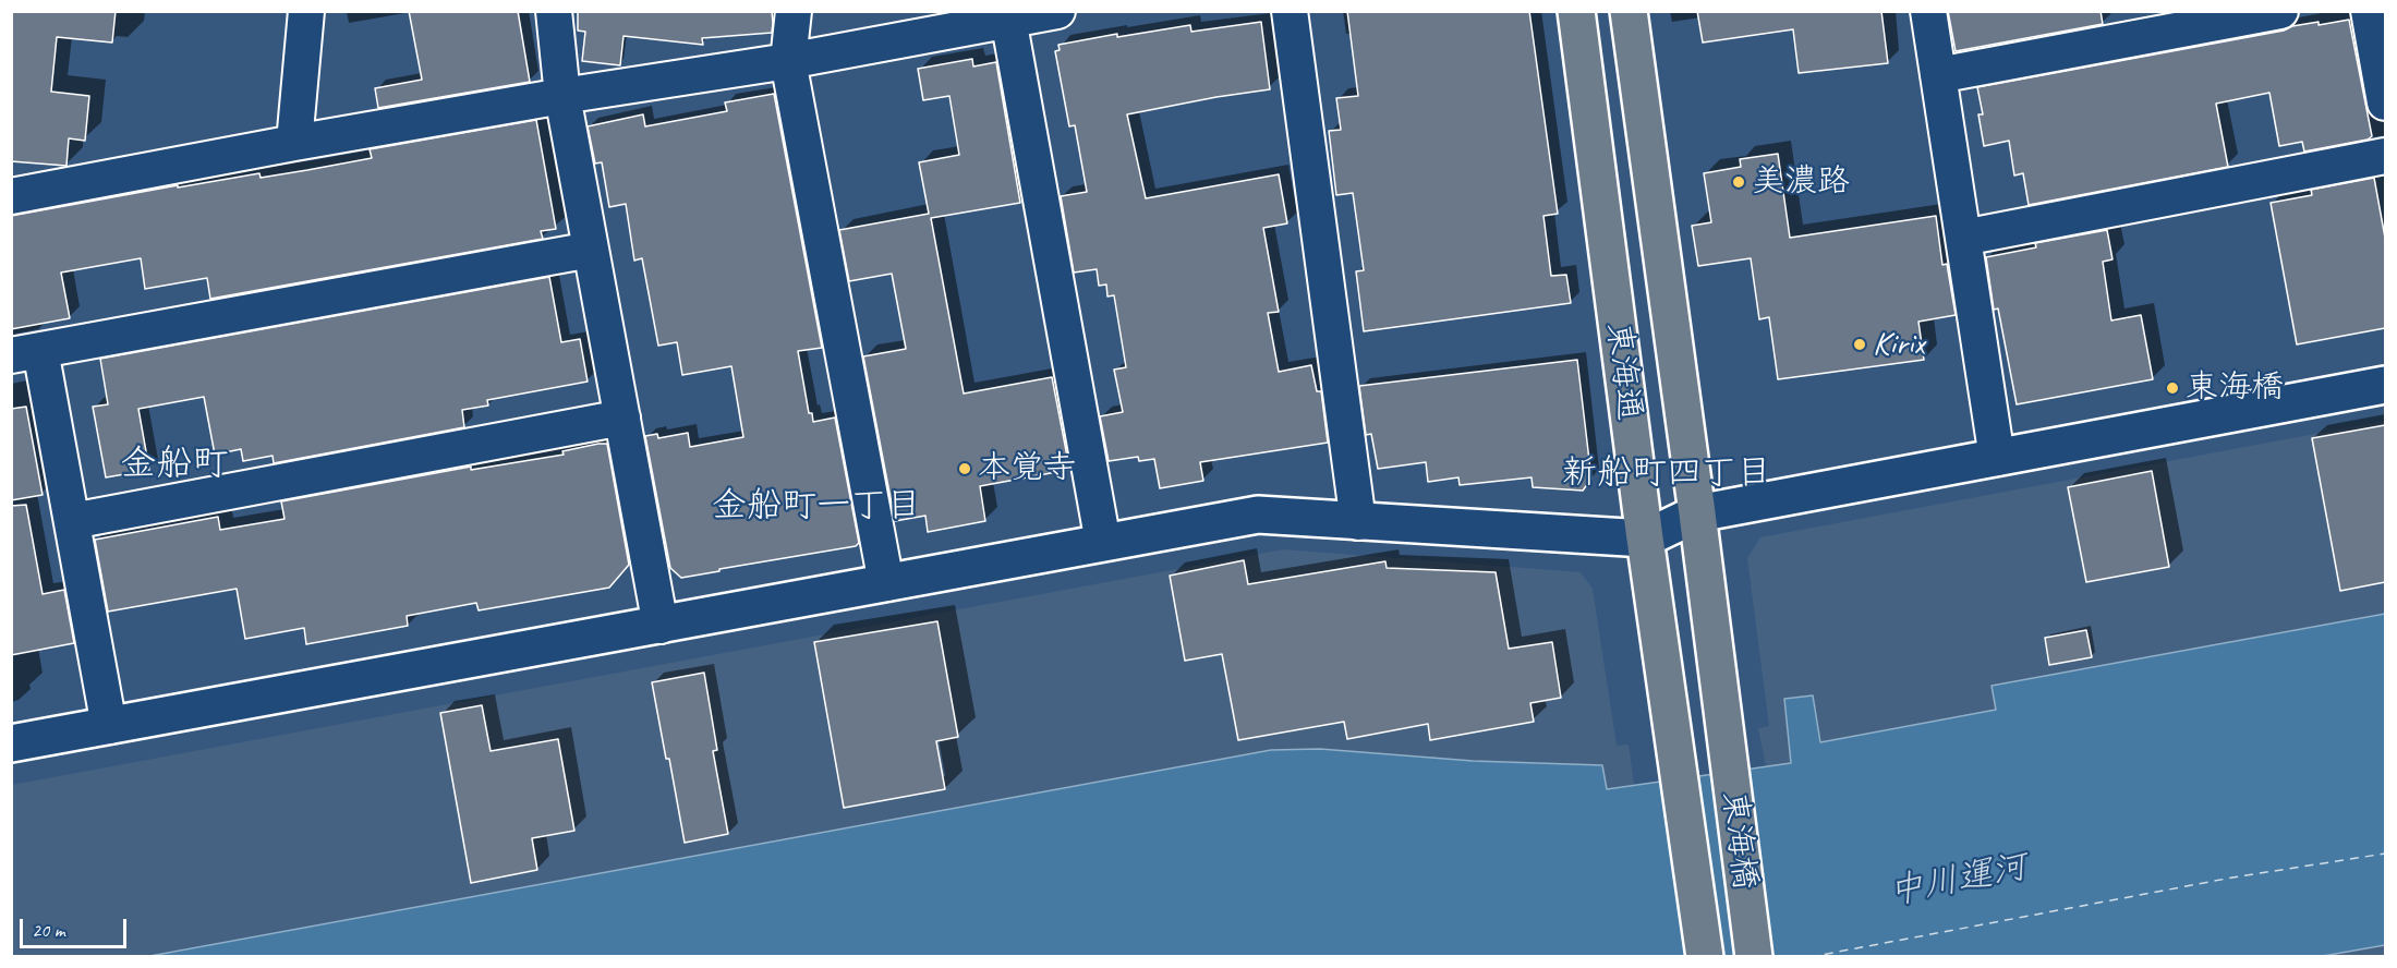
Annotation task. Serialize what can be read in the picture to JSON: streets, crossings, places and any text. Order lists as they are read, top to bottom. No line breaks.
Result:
{"streets":{"main road":["東海通","東海橋"]},"crossings":[["東海通","東海橋"]],"districts":["金船町","新船町四丁目","金船町一丁目"],"water":["中川運河"],"places":["美濃路","Kirix","東海橋","本覚寺"],"scale_bar":"20 m"}
